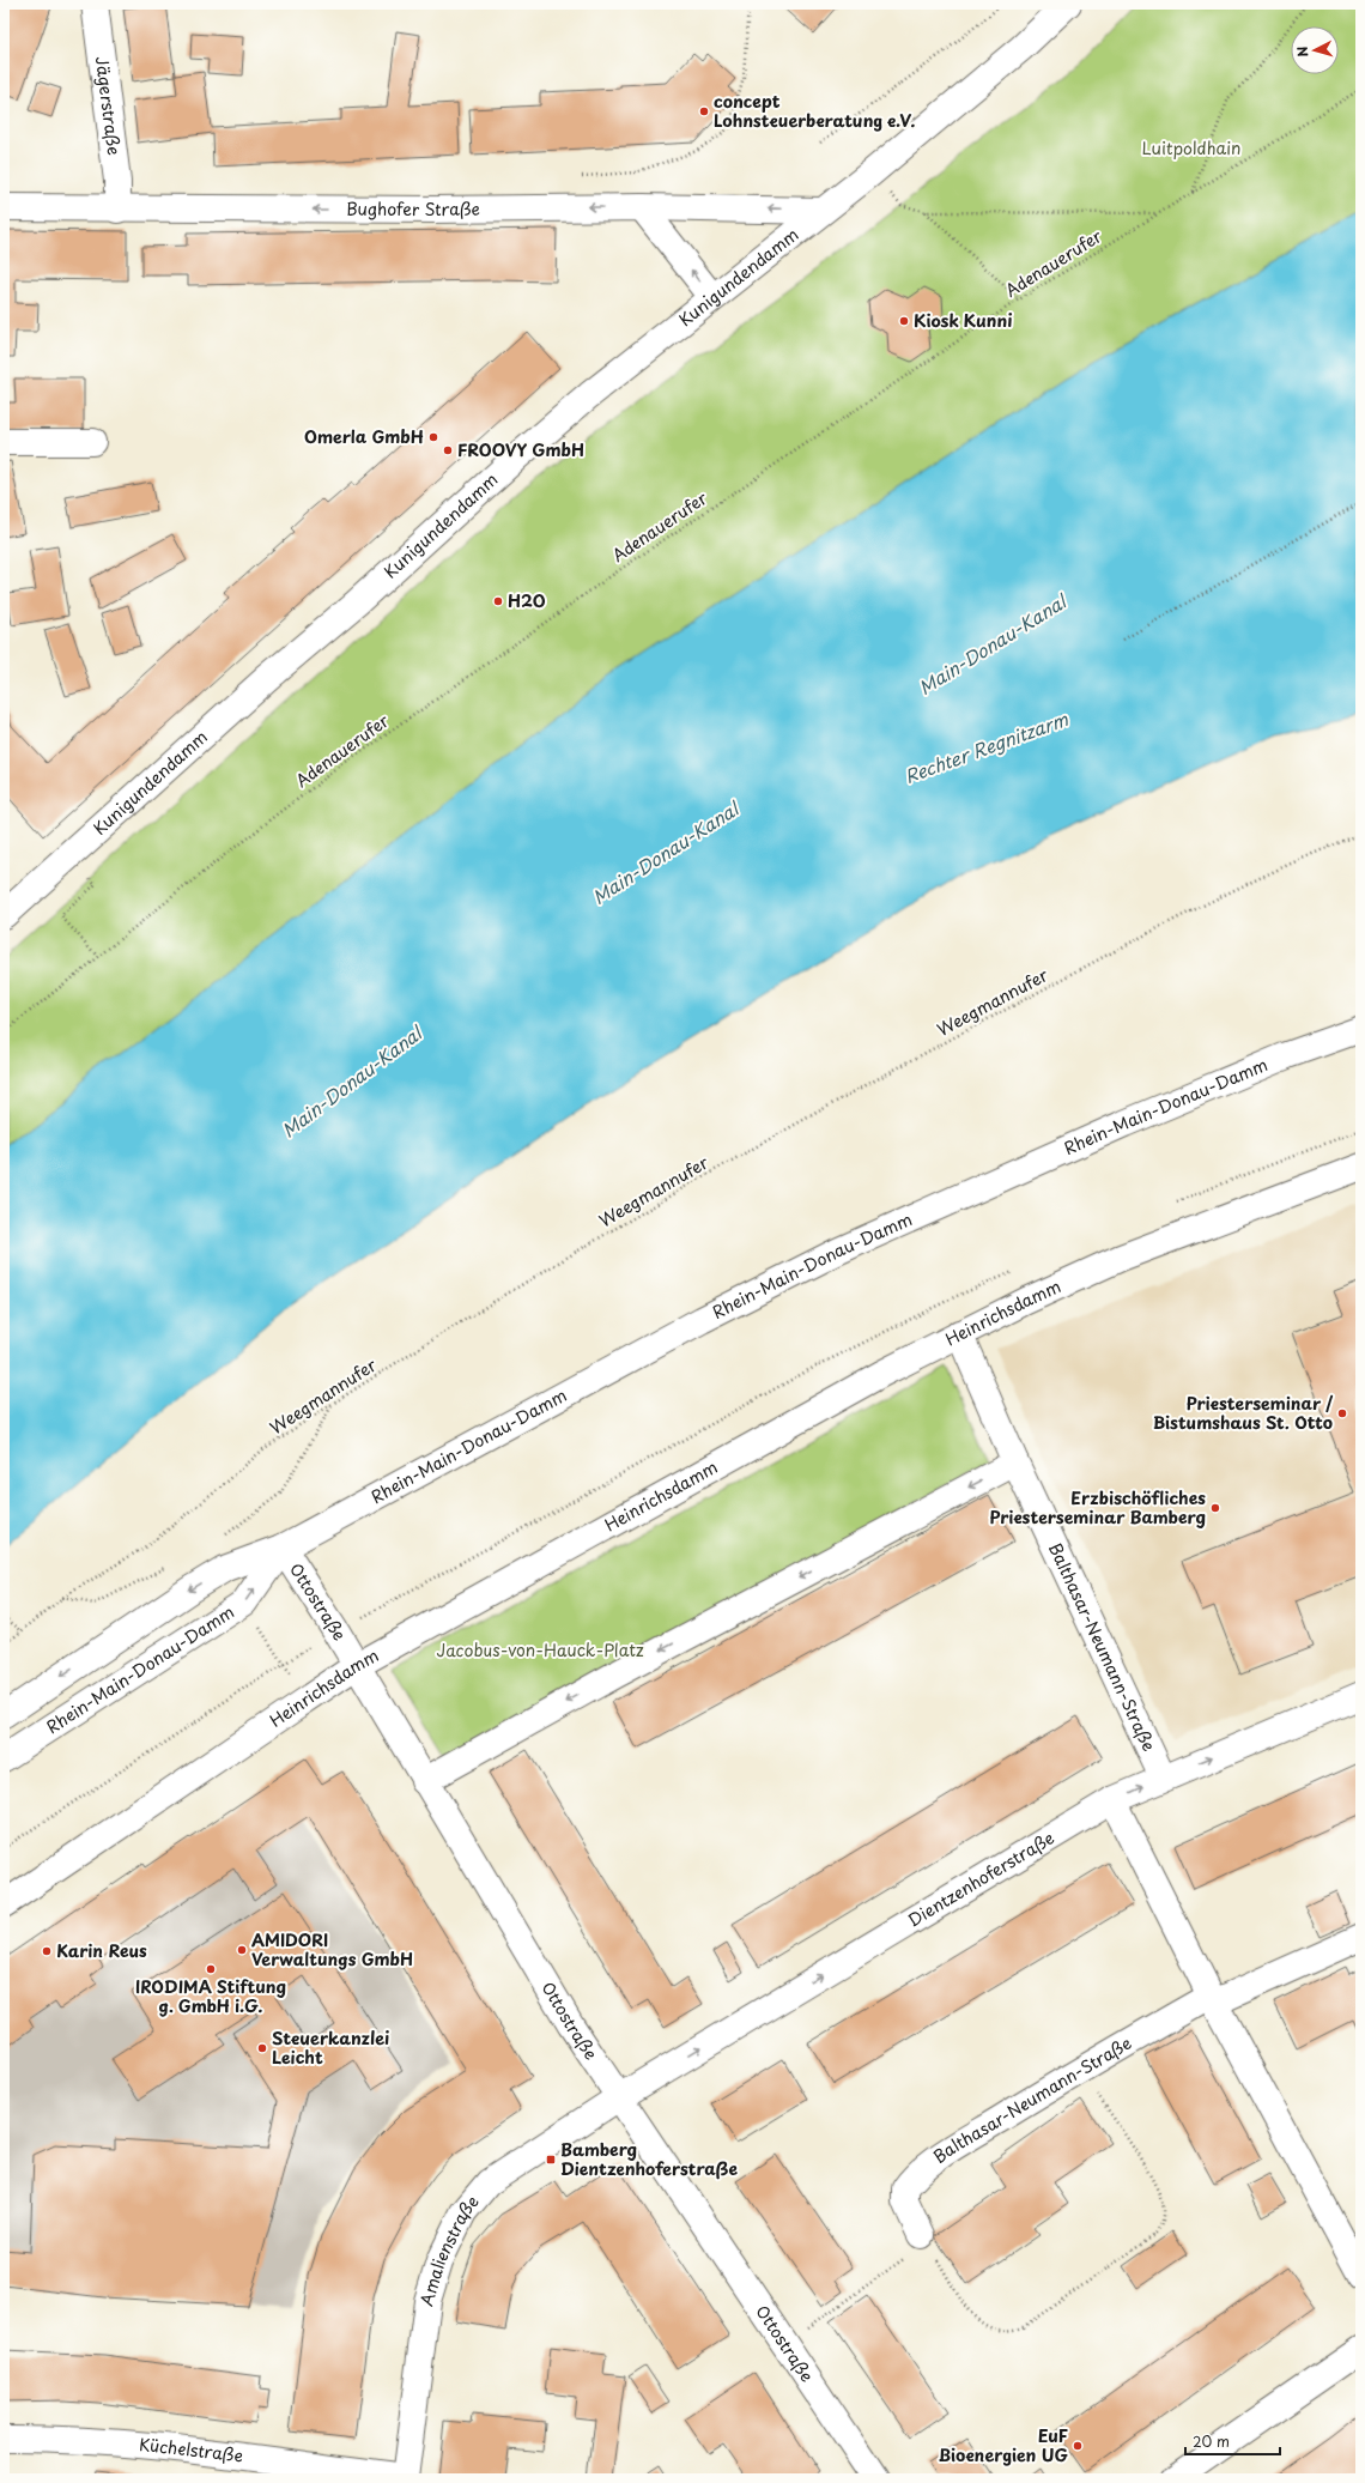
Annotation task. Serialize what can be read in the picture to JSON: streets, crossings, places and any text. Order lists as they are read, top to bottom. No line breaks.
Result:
{"streets":{"street":["Jägerstraße","Bughofer Straße","Kunigundendamm","Rhein-Main-Donau-Damm","Heinrichsdamm","Ottostraße","Balthasar-Neumann-Straße","Dientzenhoferstraße","Amalienstraße","Küchelstraße"],"path":["Adenauerufer","Weegmannufer"]},"crossings":[["Jägerstraße","Bughofer Straße"],["Bughofer Straße","Kunigundendamm"],["Rhein-Main-Donau-Damm","Ottostraße"],["Heinrichsdamm","Ottostraße"],["Heinrichsdamm","Balthasar-Neumann-Straße"],["Ottostraße","Dientzenhoferstraße"],["Ottostraße","Amalienstraße"],["Balthasar-Neumann-Straße","Dientzenhoferstraße"],["Dientzenhoferstraße","Amalienstraße"],["Amalienstraße","Küchelstraße"]],"one_way":["Bughofer Straße","Dientzenhoferstraße"],"water":["Main-Donau-Kanal","Rechter Regnitzarm"],"parks":["Luitpoldhain","Jacobus-von-Hauck-Platz"],"places":{"other":["concept Lohnsteuerberatung e.V.","Kiosk Kunni","Omerla GmbH","FROOVY GmbH","H2O","Priesterseminar / Bistumshaus St. Otto","Erzbischöfliches Priesterseminar Bamberg","AMIDORI Verwaltungs GmbH","Karin Reus","IRODIMA Stiftung g. GmbH i.G.","Steuerkanzlei Leicht","EuF Bioenergien UG"],"transit":["Bamberg Dientzenhoferstraße"]},"scale_bar":"20 m","north":"left"}
